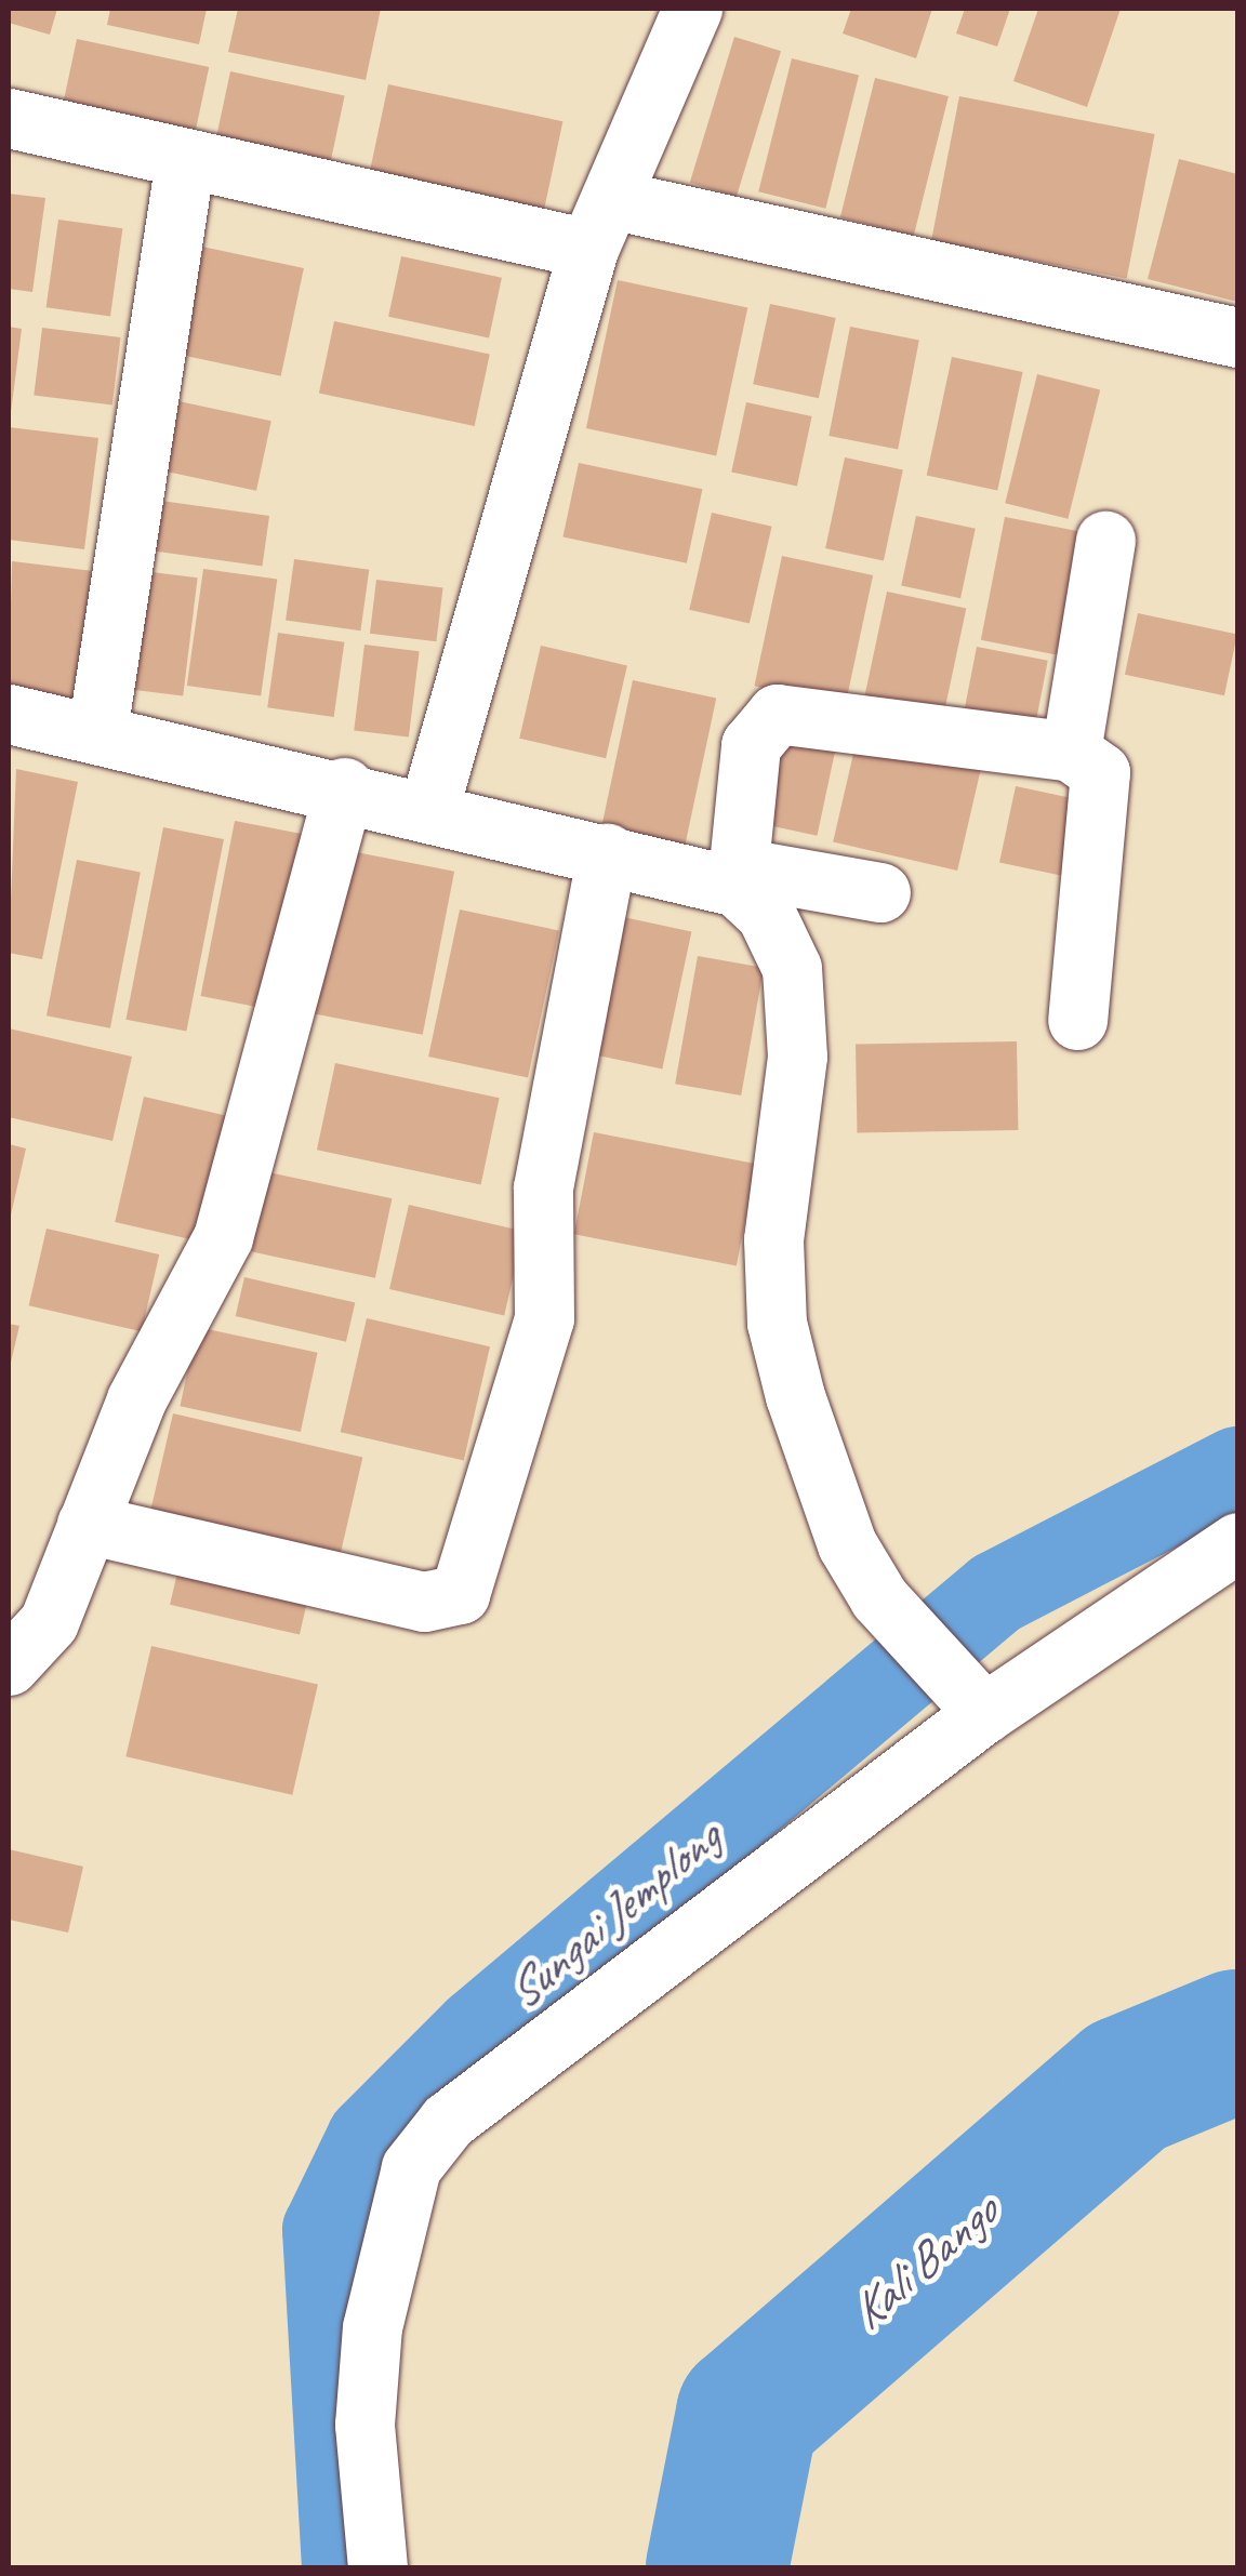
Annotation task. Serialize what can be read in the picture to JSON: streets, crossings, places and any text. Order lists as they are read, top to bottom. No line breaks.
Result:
{"water":["Sungai Jemplong","Kali Bango"]}
